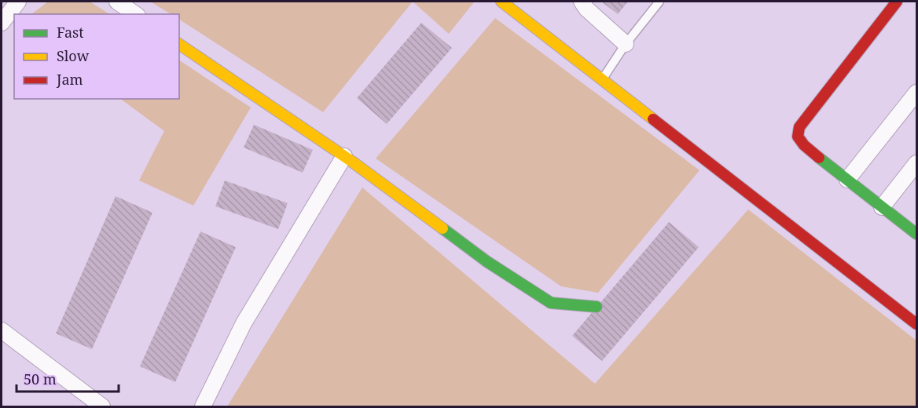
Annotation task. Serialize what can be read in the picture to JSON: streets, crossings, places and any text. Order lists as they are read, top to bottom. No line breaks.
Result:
{"legend":["Fast","Slow","Jam"],"scale_bar":"50 m"}
